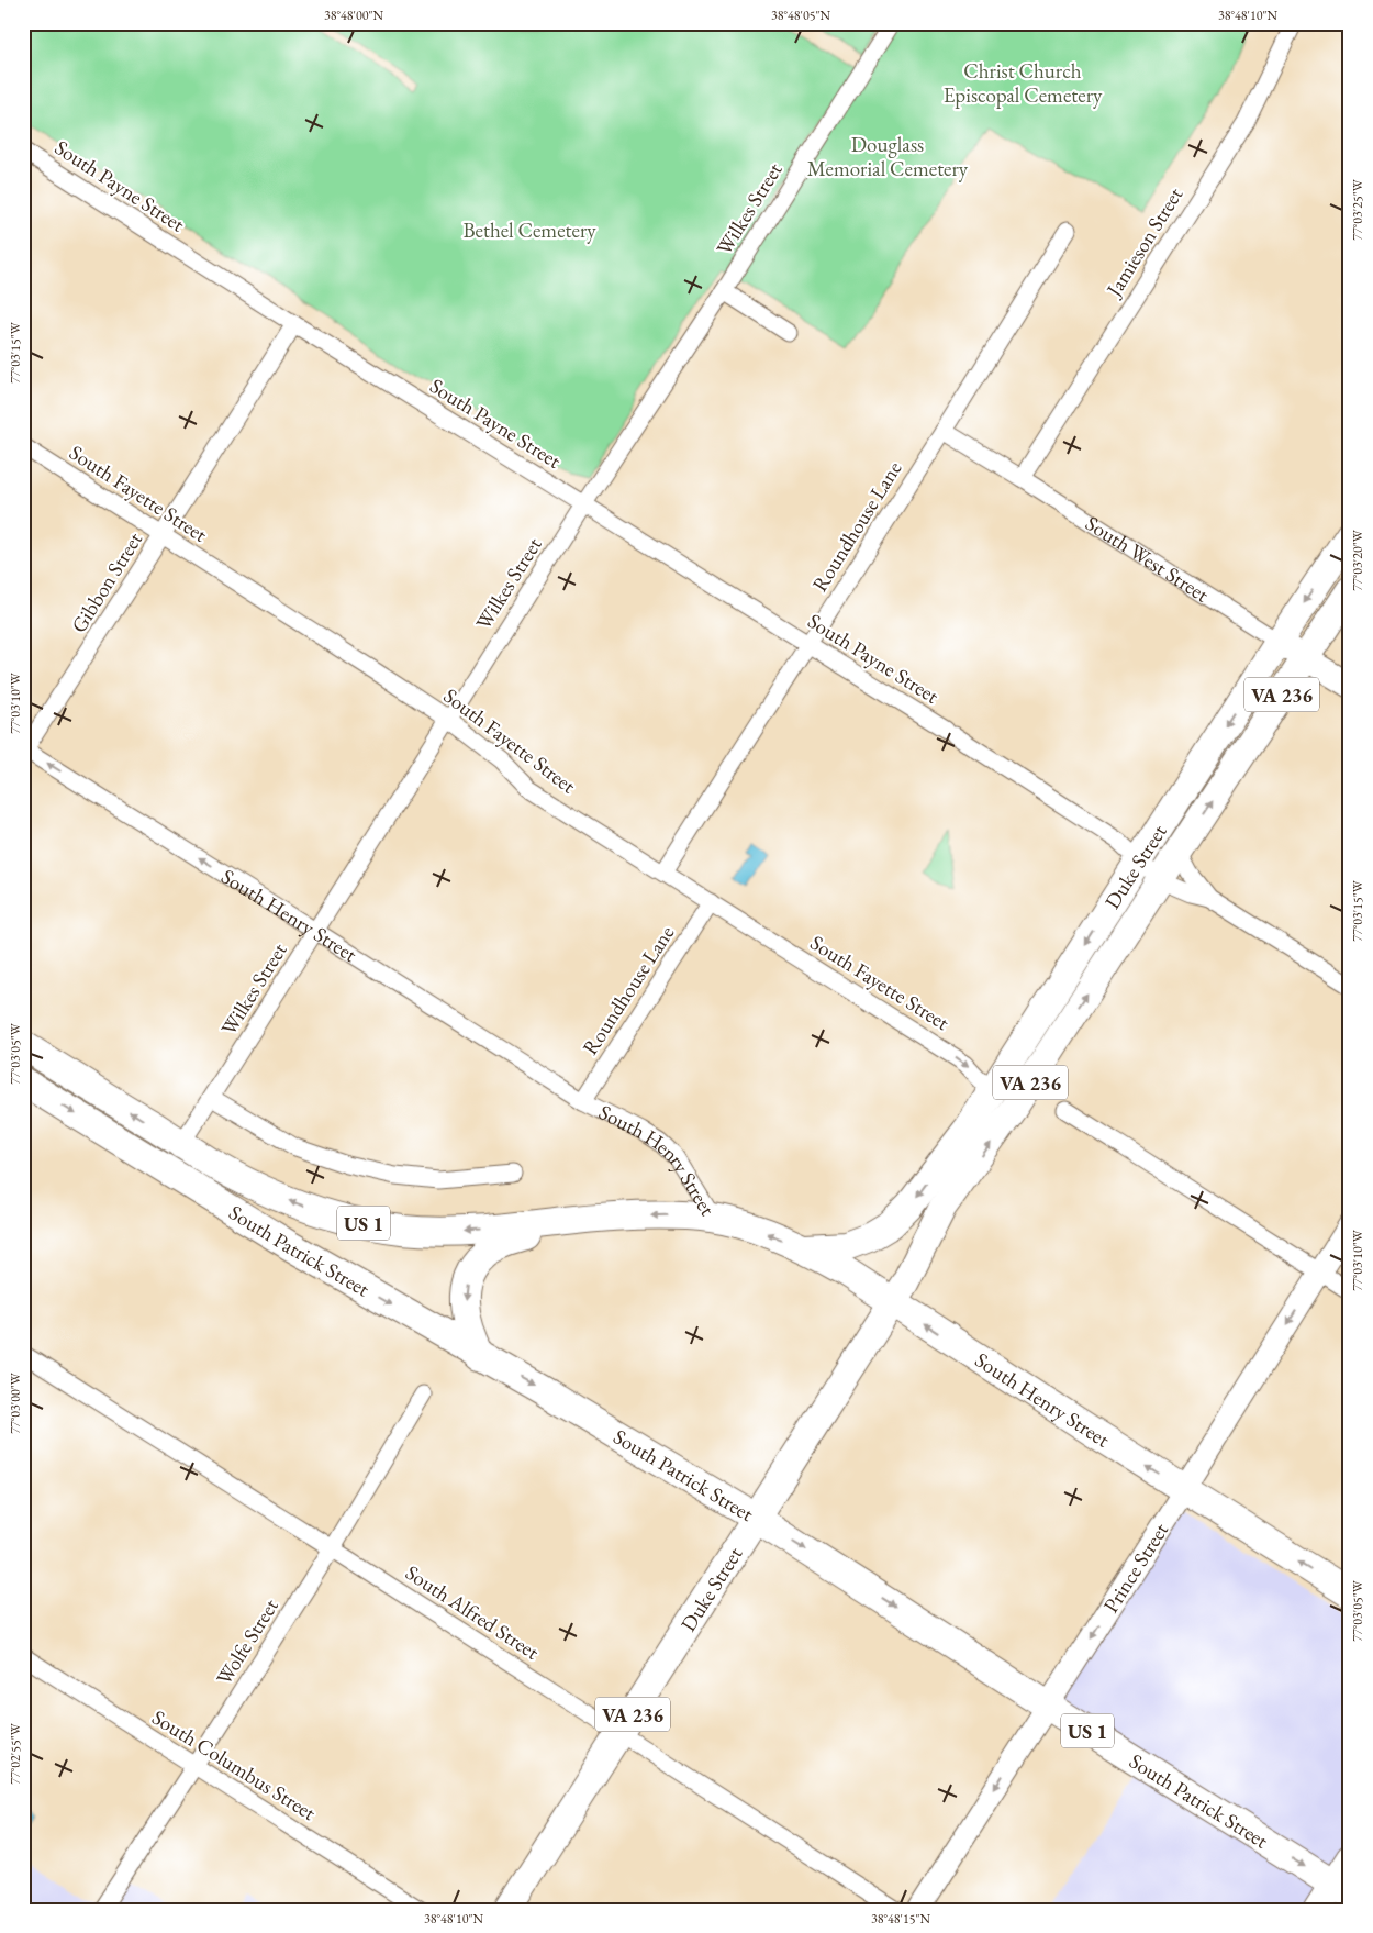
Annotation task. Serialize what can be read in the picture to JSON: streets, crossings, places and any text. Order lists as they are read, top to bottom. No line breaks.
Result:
{"streets":{"highway":["South Henry Street","US 1","South Patrick Street"],"main road":["South West Street","VA 236","Duke Street"],"street":["South Payne Street","Wilkes Street","Jamieson Street","South Fayette Street","Roundhouse Lane","Gibbon Street","Prince Street","South Alfred Street","Wolfe Street","South Columbus Street"]},"crossings":[["South Payne Street","Wilkes Street"],["South Payne Street","Roundhouse Lane"],["South Payne Street","Gibbon Street"],["South Payne Street","Duke Street"],["Wilkes Street","South Fayette Street"],["Wilkes Street","South Henry Street"],["Wilkes Street","South Patrick Street"],["Jamieson Street","South West Street"],["South Fayette Street","Roundhouse Lane"],["South Fayette Street","Gibbon Street"],["South Fayette Street","Duke Street"],["Roundhouse Lane","South West Street"],["Roundhouse Lane","South Henry Street"],["South West Street","Duke Street"],["Gibbon Street","South Henry Street"],["Duke Street","South Henry Street"],["Duke Street","South Patrick Street"],["Duke Street","South Alfred Street"],["South Henry Street","South Patrick Street"],["South Henry Street","Prince Street"],["South Patrick Street","Prince Street"],["South Alfred Street","Wolfe Street"],["Wolfe Street","South Columbus Street"]],"one_way":["Prince Street"],"parks":["Christ Church Episcopal Cemetery","Douglass Memorial Cemetery","Bethel Cemetery"],"coordinates":["38°48'00\"N","38°48'05\"N","38°48'10\"N","77°03'25\"W","77°03'15\"W","77°03'20\"W","77°03'10\"W","77°03'05\"W","77°03'00\"W","77°02'55\"W","38°48'15\"N"]}
